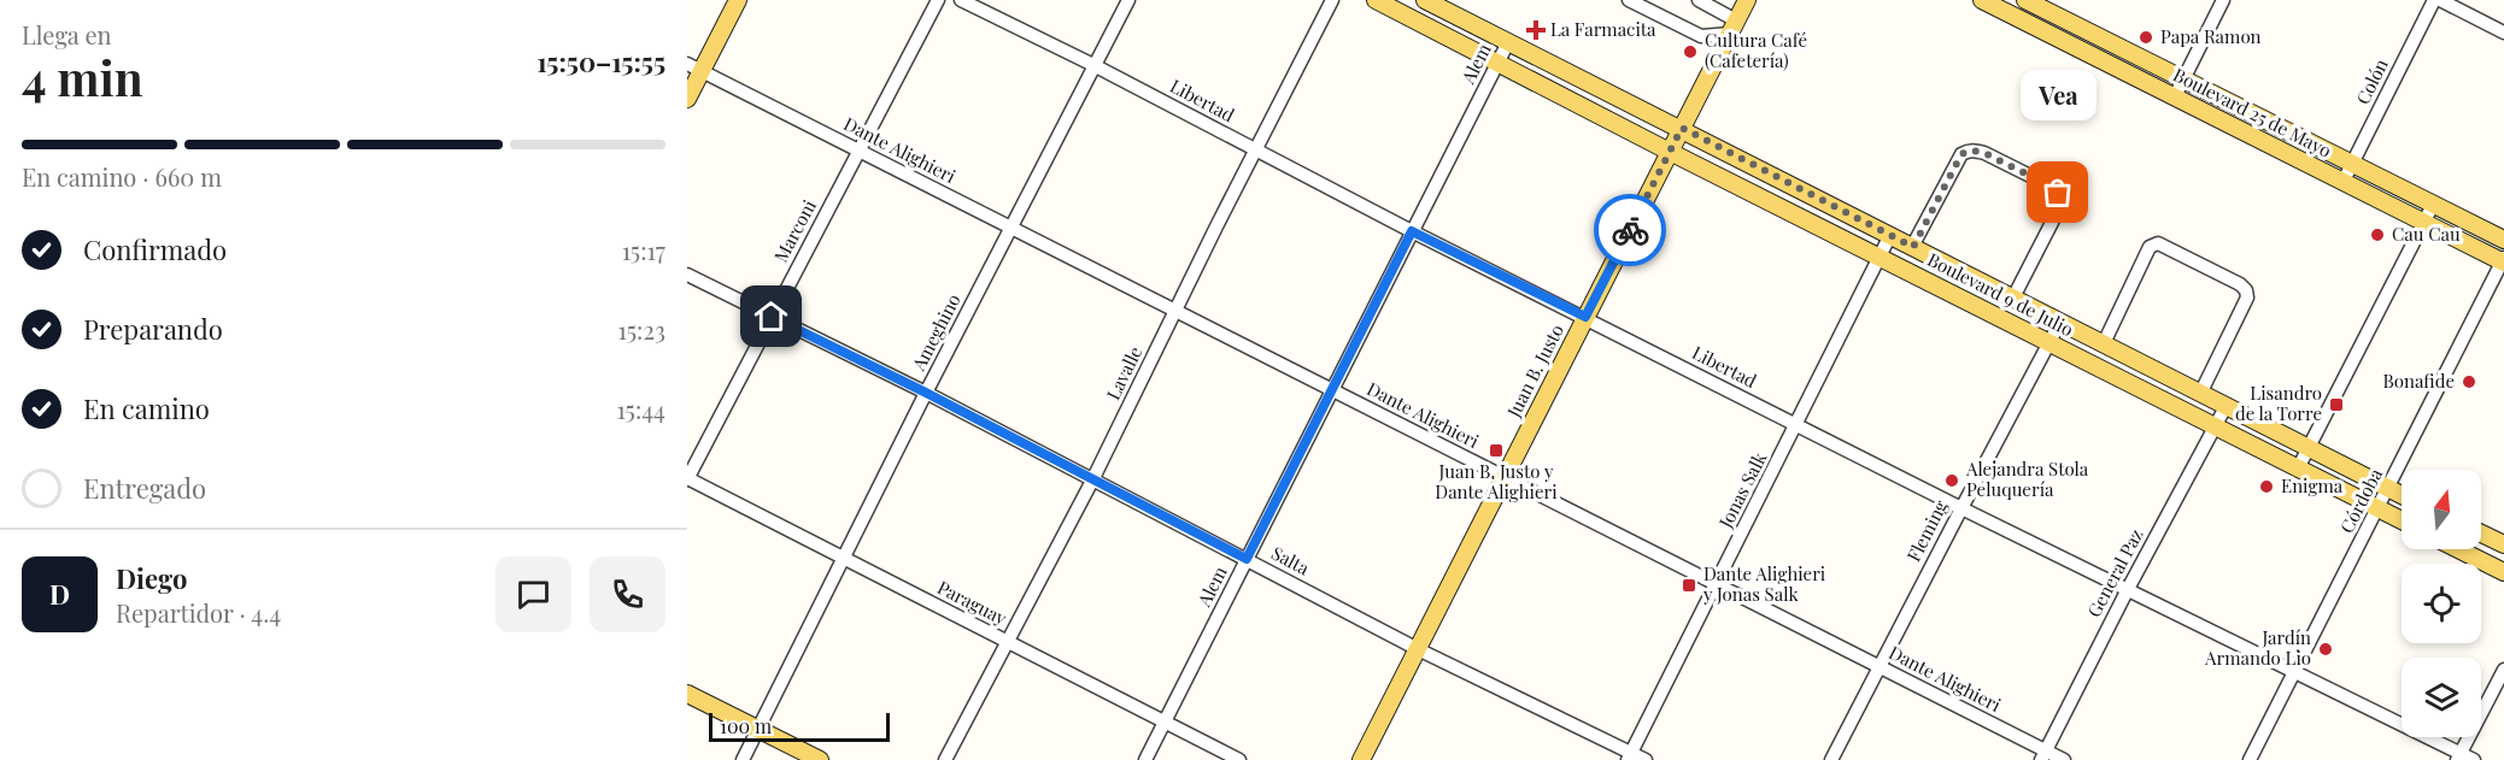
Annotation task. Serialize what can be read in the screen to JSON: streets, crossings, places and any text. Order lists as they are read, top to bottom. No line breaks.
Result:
{"streets":{"main road":["Boulevard 25 de Mayo","Boulevard 9 de Julio","Juan B. Justo"],"street":["Alem","Colón","Libertad","Dante Alighieri","Marconi","Ameghino","Lavalle","Jonas Salk","Córdoba","Fleming","Salta","General Paz","Paraguay"]},"crossings":[["Alem","Libertad"],["Alem","Dante Alighieri"],["Alem","Boulevard 9 de Julio"],["Alem","Salta"],["Alem","Paraguay"],["Colón","Boulevard 25 de Mayo"],["Libertad","Ameghino"],["Libertad","Juan B. Justo"],["Libertad","Lavalle"],["Libertad","Jonas Salk"],["Libertad","Córdoba"],["Libertad","Fleming"],["Libertad","General Paz"],["Boulevard 25 de Mayo","Córdoba"],["Dante Alighieri","Marconi"],["Dante Alighieri","Ameghino"],["Dante Alighieri","Juan B. Justo"],["Dante Alighieri","Lavalle"],["Dante Alighieri","Jonas Salk"],["Dante Alighieri","Fleming"],["Dante Alighieri","General Paz"],["Marconi","Salta"],["Marconi","Paraguay"],["Boulevard 9 de Julio","Juan B. Justo"],["Boulevard 9 de Julio","Jonas Salk"],["Boulevard 9 de Julio","Córdoba"],["Boulevard 9 de Julio","Fleming"],["Boulevard 9 de Julio","General Paz"],["Ameghino","Salta"],["Ameghino","Paraguay"],["Juan B. Justo","Salta"],["Lavalle","Salta"],["Lavalle","Paraguay"],["Jonas Salk","Salta"]],"places":{"health":["La Farmacita"],"other":["Papa Ramon","Cultura Café (Cafetería)","Vea","Cau Cau","Bonafide","Alejandra Stola Peluquería","Enigma","Jardín Armando Lio"],"transit":["Lisandro de la Torre","Juan B. Justo y Dante Alighieri","Dante Alighieri y Jonas Salk"]},"scale_bar":"100 m","north":"top","page":{"heading":["4 min","Llega en","15:50–15:55"],"panel":["Diego","Repartidor · 4.4"],"bubble":"Vea","bar":"En camino · 660 m","list":[["Confirmado","15:17"],["Preparando","15:23"],["En camino","15:44"],"Entregado"],"round":"D","scale":"100 m"}}
